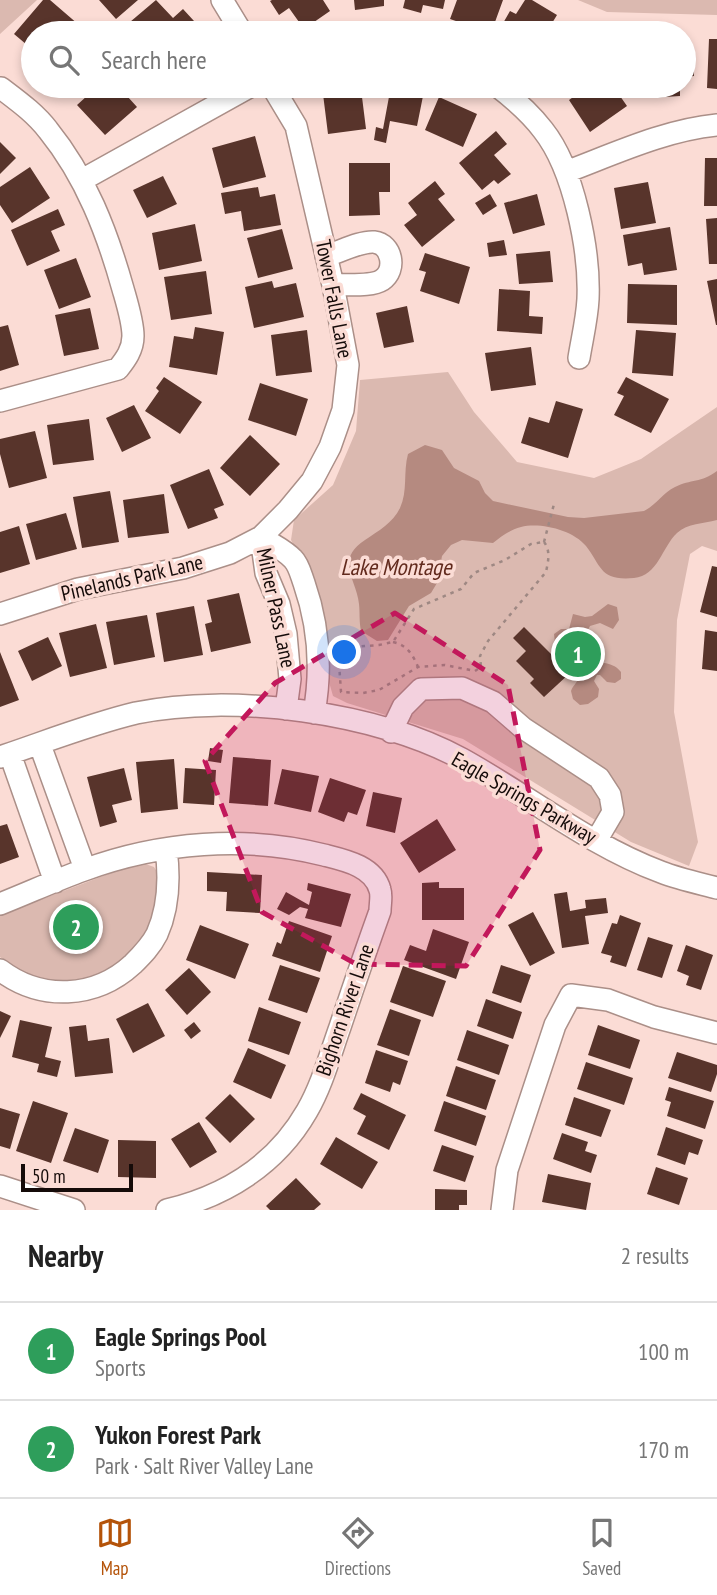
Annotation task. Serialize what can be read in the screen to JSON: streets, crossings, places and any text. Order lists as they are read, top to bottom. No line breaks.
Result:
{"streets":{"street":["Tower Falls Lane","Pinelands Park Lane","Milner Pass Lane","Eagle Springs Parkway","Bighorn River Lane"]},"crossings":[["Tower Falls Lane","Pinelands Park Lane"],["Tower Falls Lane","Milner Pass Lane"],["Pinelands Park Lane","Milner Pass Lane"],["Milner Pass Lane","Eagle Springs Parkway"]],"water":["Lake Montage"],"scale_bar":"50 m","page":{"search":"Search here","pins":["1","2"],"scale":"50 m","heading":["Nearby","2 results"],"list":[{"mark":"1","name":"Eagle Springs Pool","note":"Sports","value":"100 m"},{"mark":"2","name":"Yukon Forest Park","note":"Park · Salt River Valley Lane","value":"170 m"}],"nav":["Map","Directions","Saved"]}}
